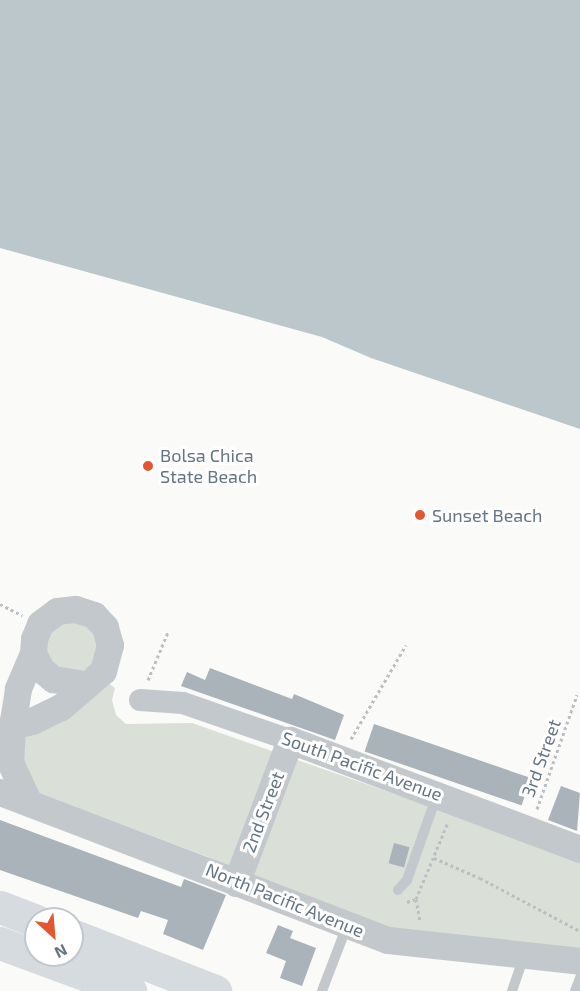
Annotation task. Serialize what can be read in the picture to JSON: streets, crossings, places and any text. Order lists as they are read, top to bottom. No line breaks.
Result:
{"streets":{"street":["South Pacific Avenue","2nd Street","North Pacific Avenue"],"path":["3rd Street"]},"crossings":[["3rd Street","South Pacific Avenue"],["South Pacific Avenue","2nd Street"],["2nd Street","North Pacific Avenue"]],"places":["Bolsa Chica State Beach","Sunset Beach"],"north":"bottom right"}
